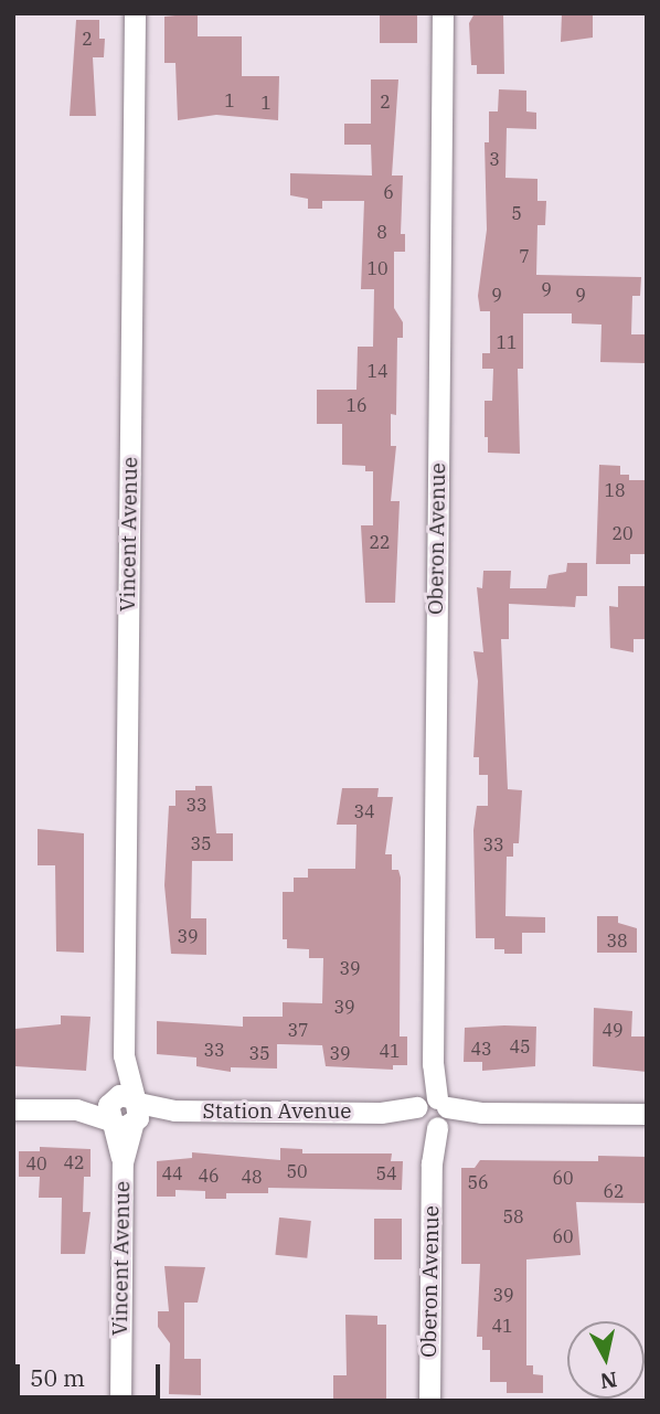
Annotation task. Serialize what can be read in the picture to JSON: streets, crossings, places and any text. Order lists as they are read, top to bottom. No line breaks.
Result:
{"streets":{"street":["Vincent Avenue","Oberon Avenue","Station Avenue"]},"crossings":[["Vincent Avenue","Station Avenue"],["Oberon Avenue","Station Avenue"]],"house_numbers":["2","1","2","1","3","6","5","8","7","10","9","9","9","11","14","16","18","20","22","33","34","35","33","39","38","39","39","37","49","45","43","33","41","35","39","42","40","50","44","54","46","48","60","56","62","58","60","39","41"],"scale_bar":"50 m","north":"bottom"}
